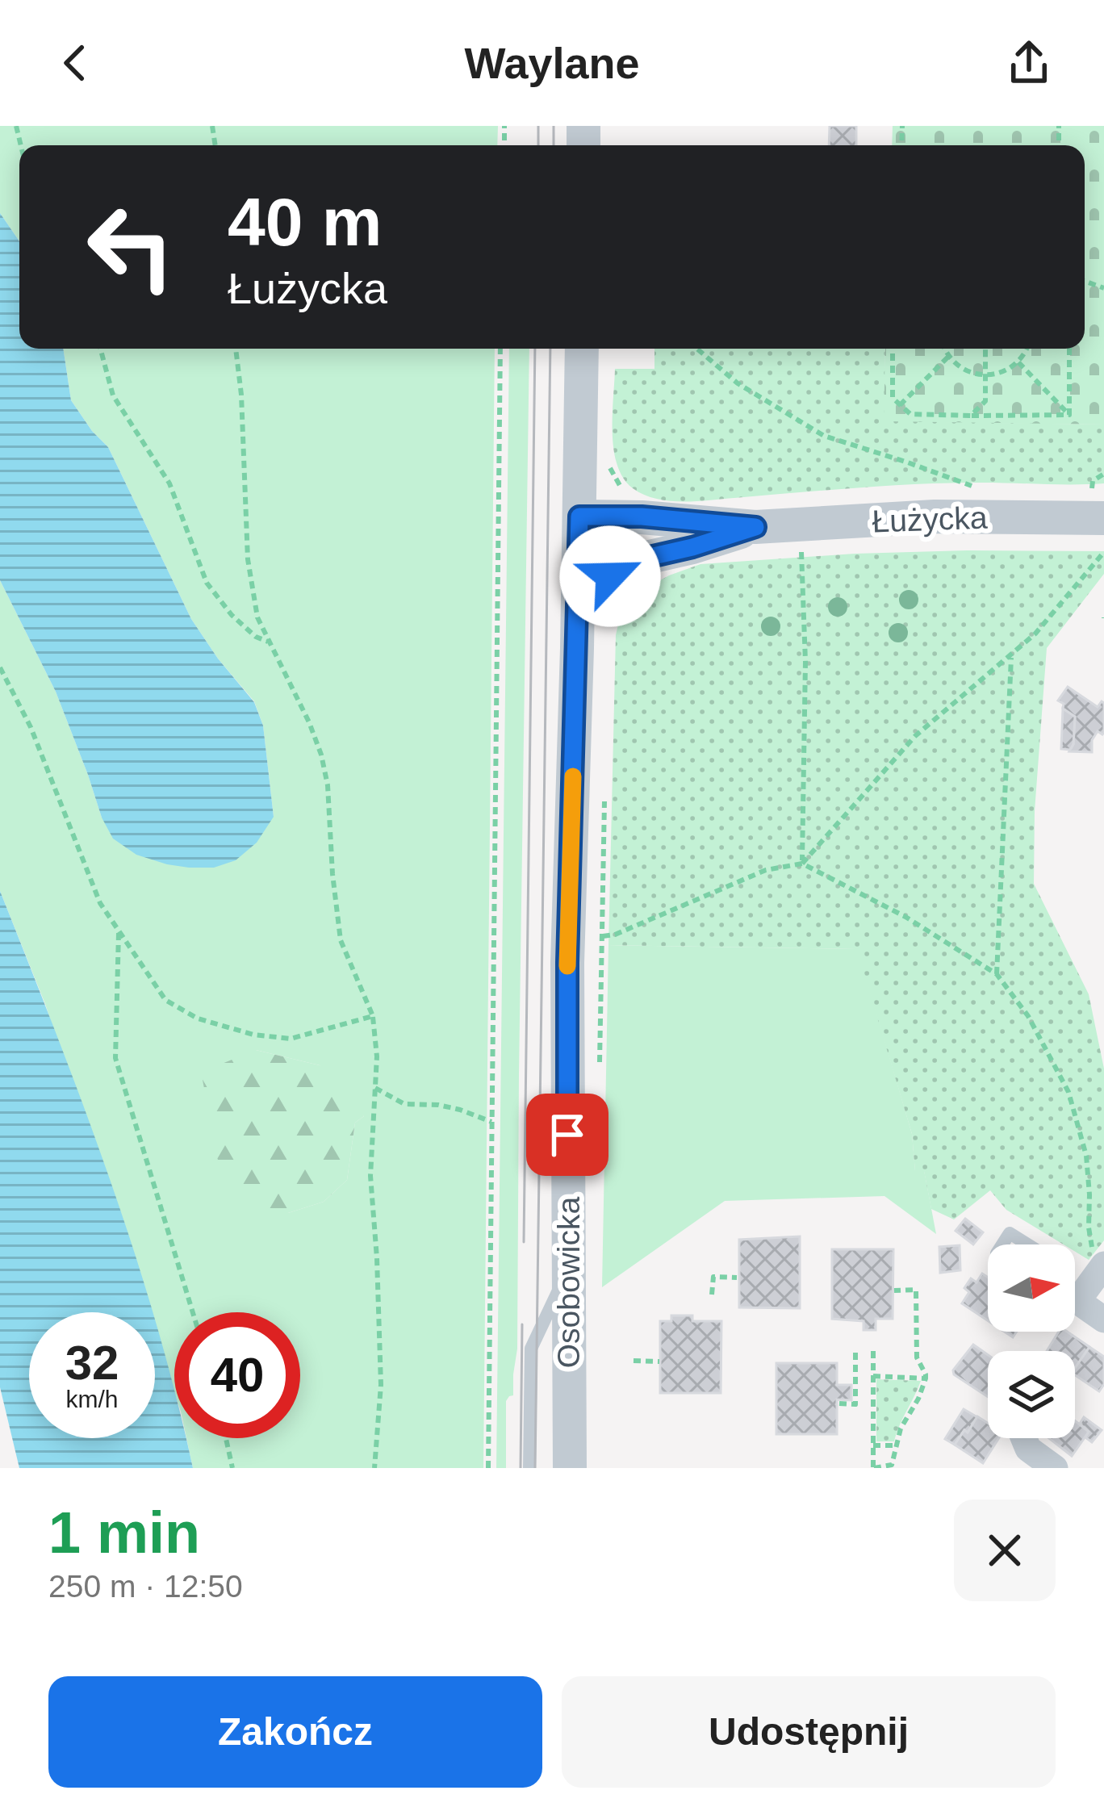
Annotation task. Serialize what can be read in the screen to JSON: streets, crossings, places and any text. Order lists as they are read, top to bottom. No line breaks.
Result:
{"streets":{"street":["Łużycka","Osobowicka"]},"crossings":[["Łużycka","Osobowicka"]],"north":"right","page":{"header":"Waylane","turn":["40 m","Łużycka"],"speed":"32 km/h","limit":"40","heading":["1 min","250 m · 12:50"],"buttons":["Zakończ","Udostępnij"]}}
